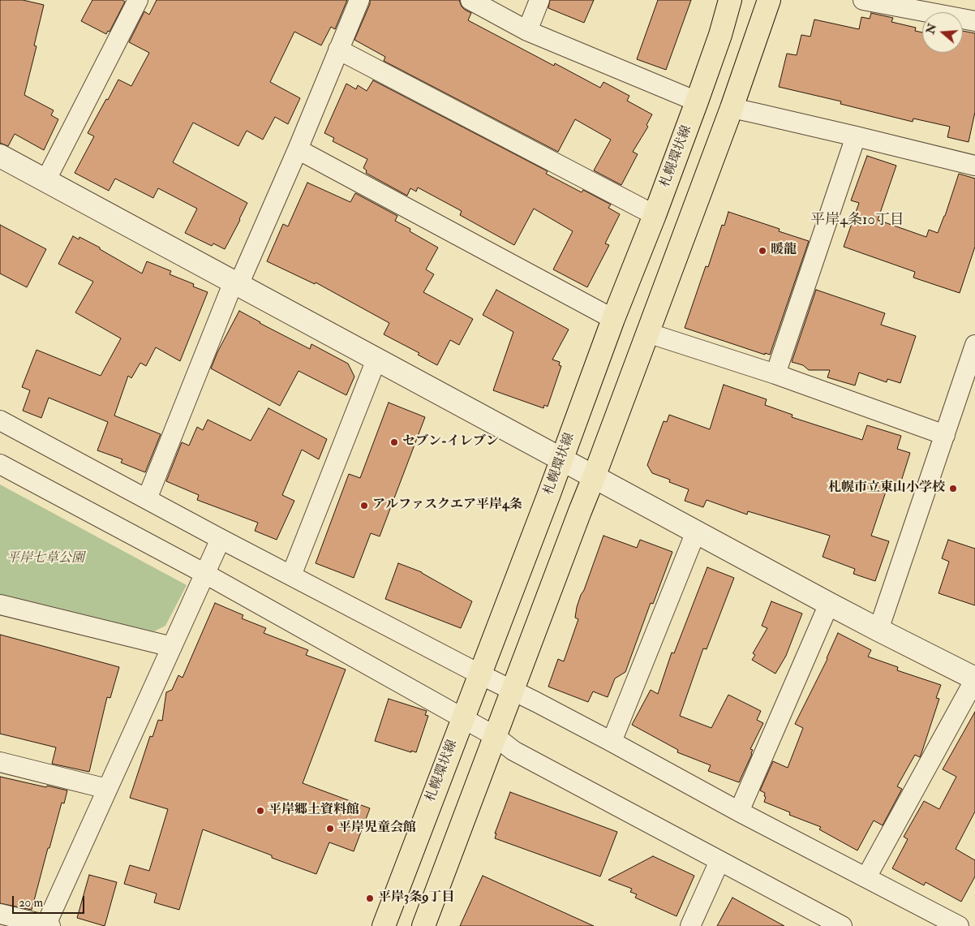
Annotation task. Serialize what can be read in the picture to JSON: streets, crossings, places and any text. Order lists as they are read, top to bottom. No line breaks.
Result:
{"streets":{"main road":["札幌環状線"]},"districts":["平岸4条10丁目"],"parks":["平岸七草公園"],"places":["暖龍","セブン-イレブン","札幌市立東山小学校","アルファスクエア平岸4条","平岸郷土資料館","平岸児童会館","平岸3条9丁目"],"scale_bar":"20 m","north":"left"}
